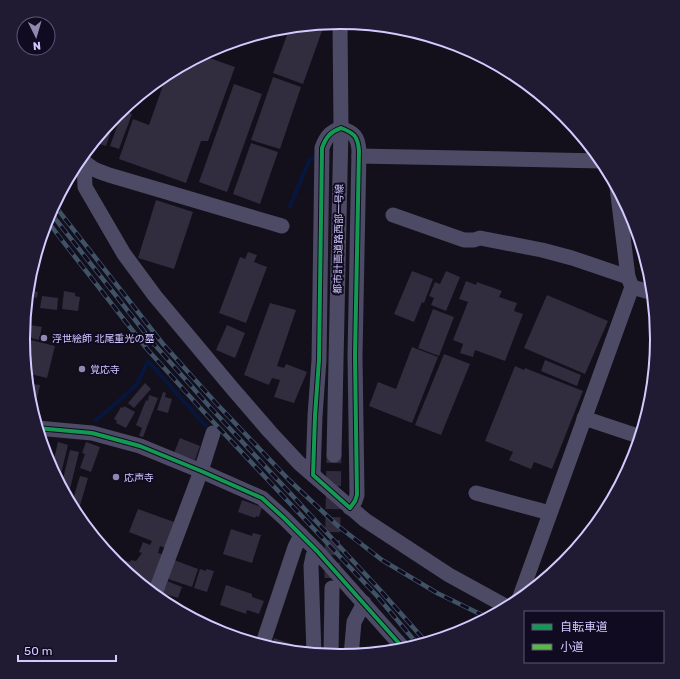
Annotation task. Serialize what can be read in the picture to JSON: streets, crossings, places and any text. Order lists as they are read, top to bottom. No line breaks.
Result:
{"streets":{"street":["都市計画道路西部一号線"]},"places":["浮世絵師 北尾重光の墓","覚応寺","応声寺"],"legend":["自転車道","小道"],"scale_bar":"50 m","north":"bottom"}
